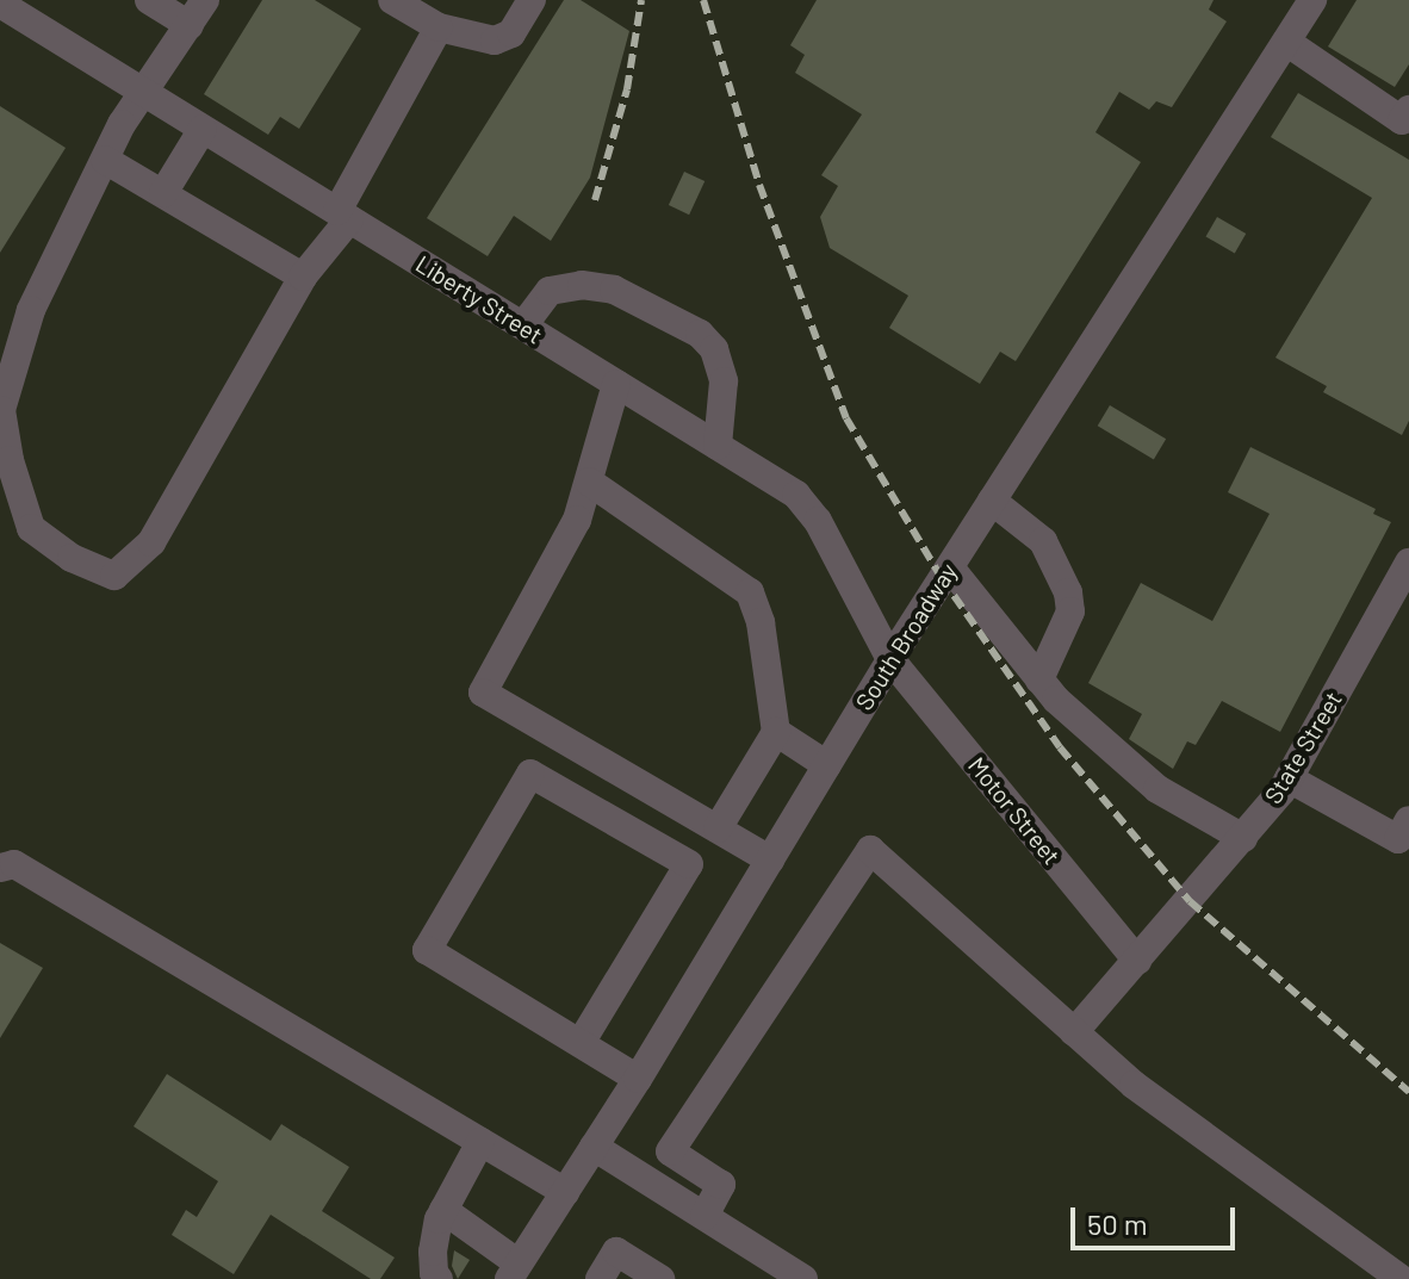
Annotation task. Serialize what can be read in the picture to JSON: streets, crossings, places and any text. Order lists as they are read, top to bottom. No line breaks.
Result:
{"streets":{"street":["Liberty Street","South Broadway","State Street","Motor Street"]},"crossings":[["Liberty Street","South Broadway"],["Liberty Street","Motor Street"],["South Broadway","Motor Street"],["State Street","Motor Street"]],"scale_bar":"50 m"}
